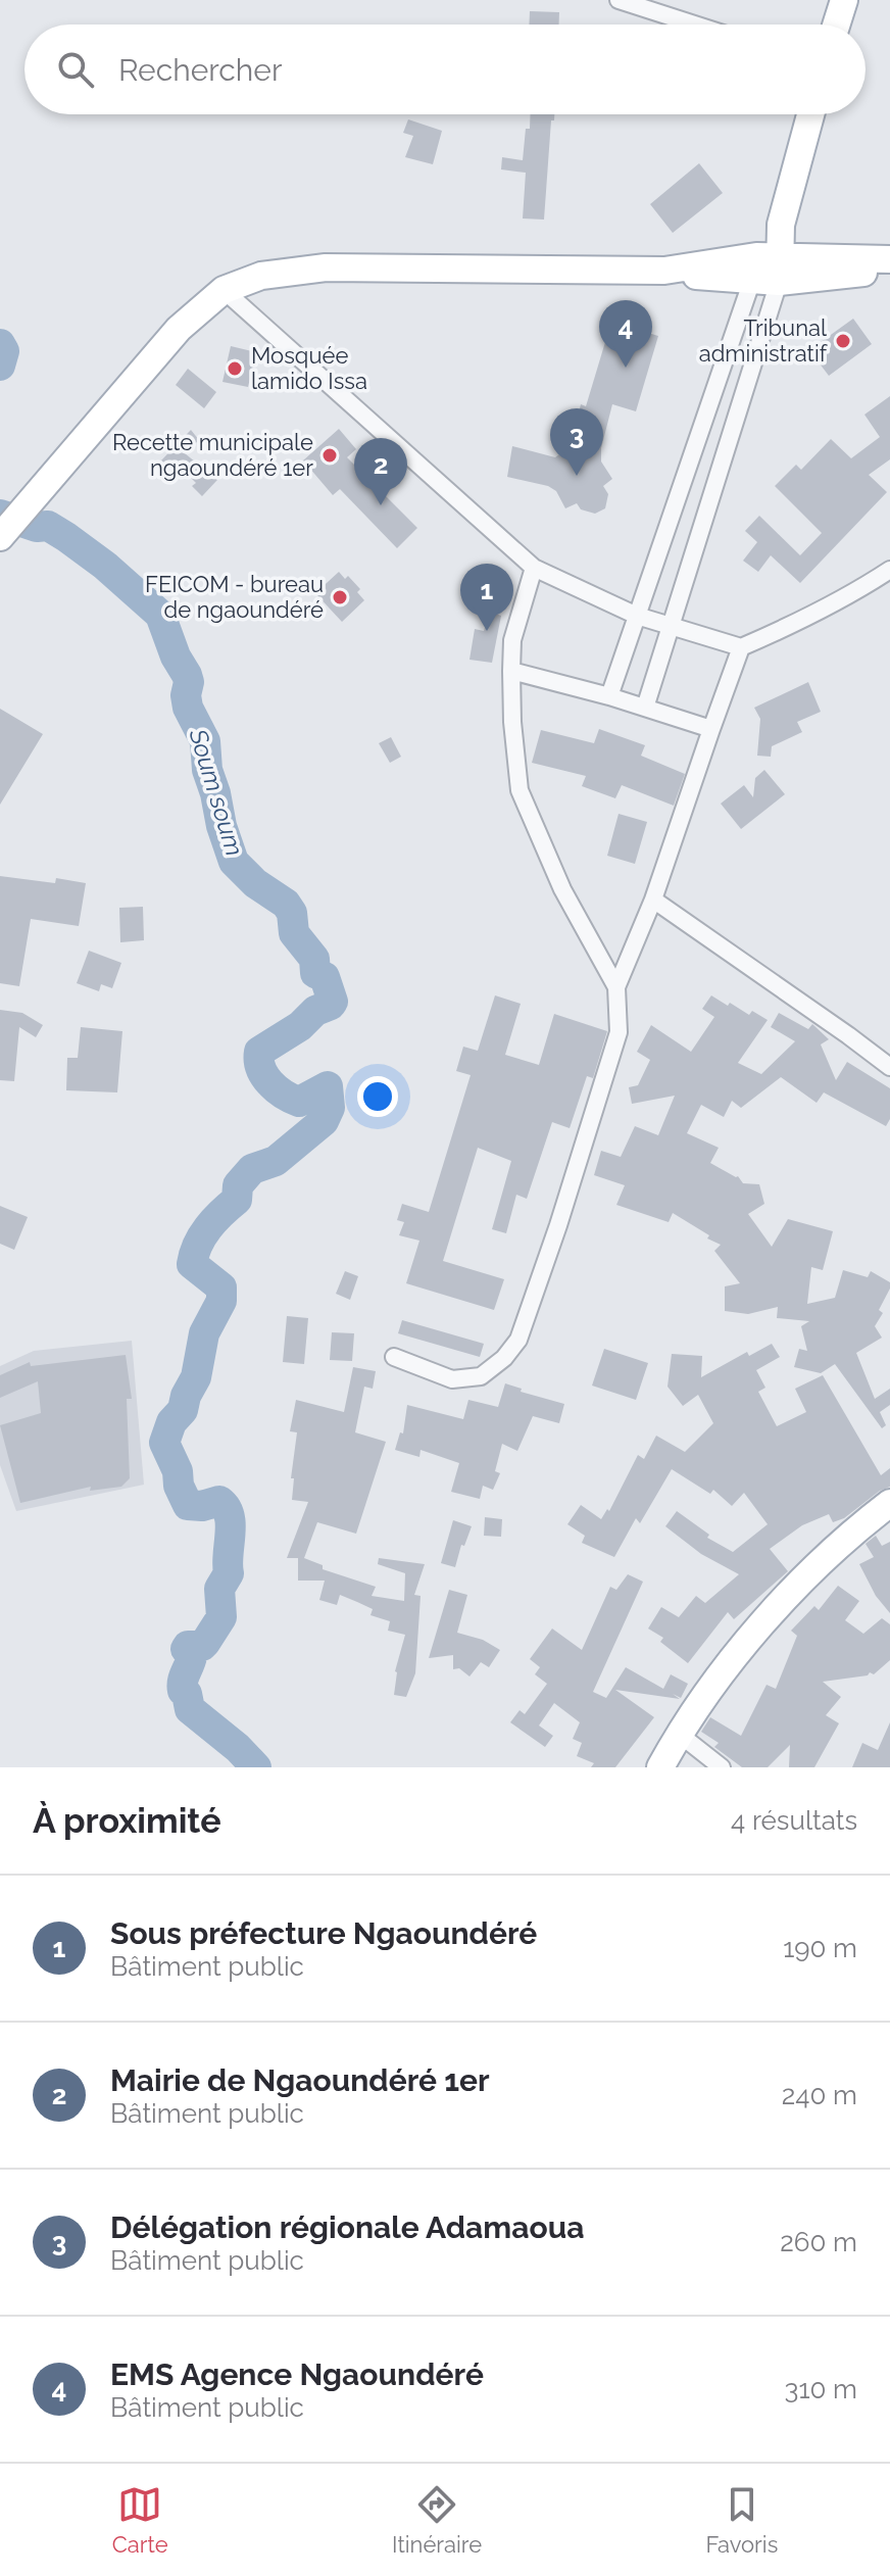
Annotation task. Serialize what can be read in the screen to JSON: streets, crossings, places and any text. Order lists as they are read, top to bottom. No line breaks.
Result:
{"water":["Soum soum"],"places":["Tribunal administratif","Mosquée lamido Issa","Recette municipale ngaoundéré 1er","FEICOM - bureau de ngaoundéré"],"page":{"search":"Rechercher","pins":["4","3","2","1"],"heading":["À proximité","4 résultats"],"list":[{"mark":"1","name":"Sous préfecture Ngaoundéré","note":"Bâtiment public","value":"190 m"},{"mark":"2","name":"Mairie de Ngaoundéré 1er","note":"Bâtiment public","value":"240 m"},{"mark":"3","name":"Délégation régionale Adamaoua","note":"Bâtiment public","value":"260 m"},{"mark":"4","name":"EMS Agence Ngaoundéré","note":"Bâtiment public","value":"310 m"}],"nav":["Carte","Itinéraire","Favoris"]}}
